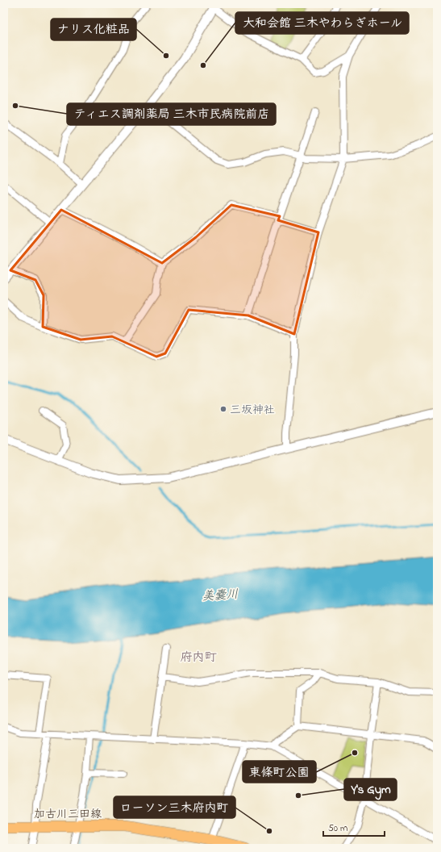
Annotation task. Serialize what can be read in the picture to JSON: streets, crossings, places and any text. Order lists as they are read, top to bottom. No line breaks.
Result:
{"streets":{"main road":["加古川三田線"]},"districts":["府内町"],"water":["美嚢川"],"places":["ナリス化粧品","大和会館 三木やわらぎホール","ティエス調剤薬局 三木市民病院前店","三坂神社","東條町公園","Y's Gym","ローソン三木府内町"],"scale_bar":"50 m"}
